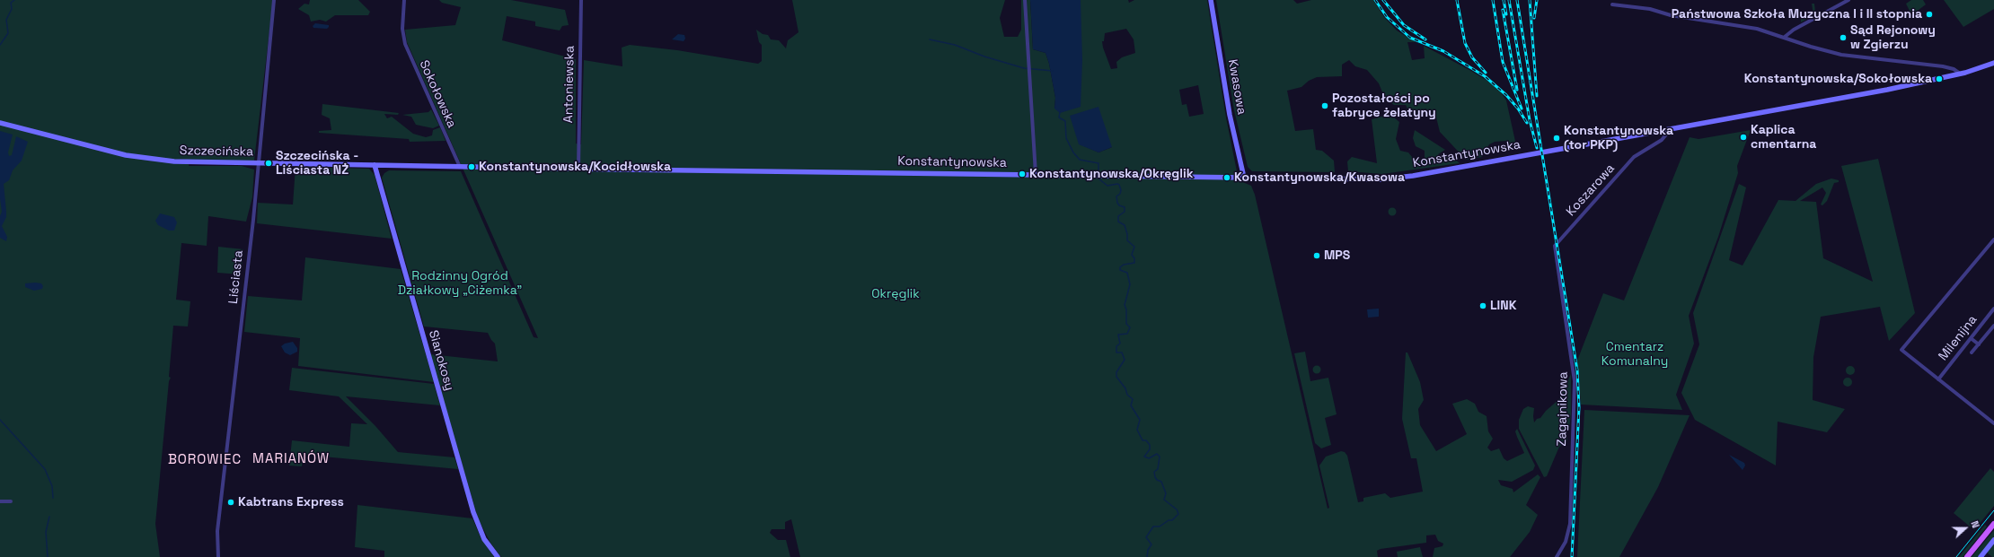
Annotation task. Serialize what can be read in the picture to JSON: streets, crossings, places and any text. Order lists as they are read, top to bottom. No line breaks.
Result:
{"streets":{"main road":["Kwasowa","Szczecińska","Konstantynowska","Sianokosy"],"street":["Antoniewska","Sokołowska","Koszarowa","Liściasta","Milenijna","Zagajnikowa"]},"crossings":[["Antoniewska","Konstantynowska"],["Kwasowa","Konstantynowska"],["Sokołowska","Szczecińska"],["Sokołowska","Konstantynowska"],["Szczecińska","Konstantynowska"],["Szczecińska","Liściasta"],["Szczecińska","Sianokosy"],["Konstantynowska","Koszarowa"],["Koszarowa","Zagajnikowa"]],"districts":["MARIANÓW","BOROWIEC"],"parks":["Rodzinny Ogród Działkowy „Ciżemka”","Okręglik","Cmentarz Komunalny"],"places":["Państwowa Szkoła Muzyczna I i II stopnia","Sąd Rejonowy w Zgierzu","Konstantynowska/Sokołowska","Pozostałości po fabryce żelatyny","Kaplica cmentarna","Konstantynowska (tor PKP)","Szczecińska - Liściasta NŻ","Konstantynowska/Kocidłowska","Konstantynowska/Okręglik","Konstantynowska/Kwasowa","MPS","LINK","Kabtrans Express"],"north":"right"}
